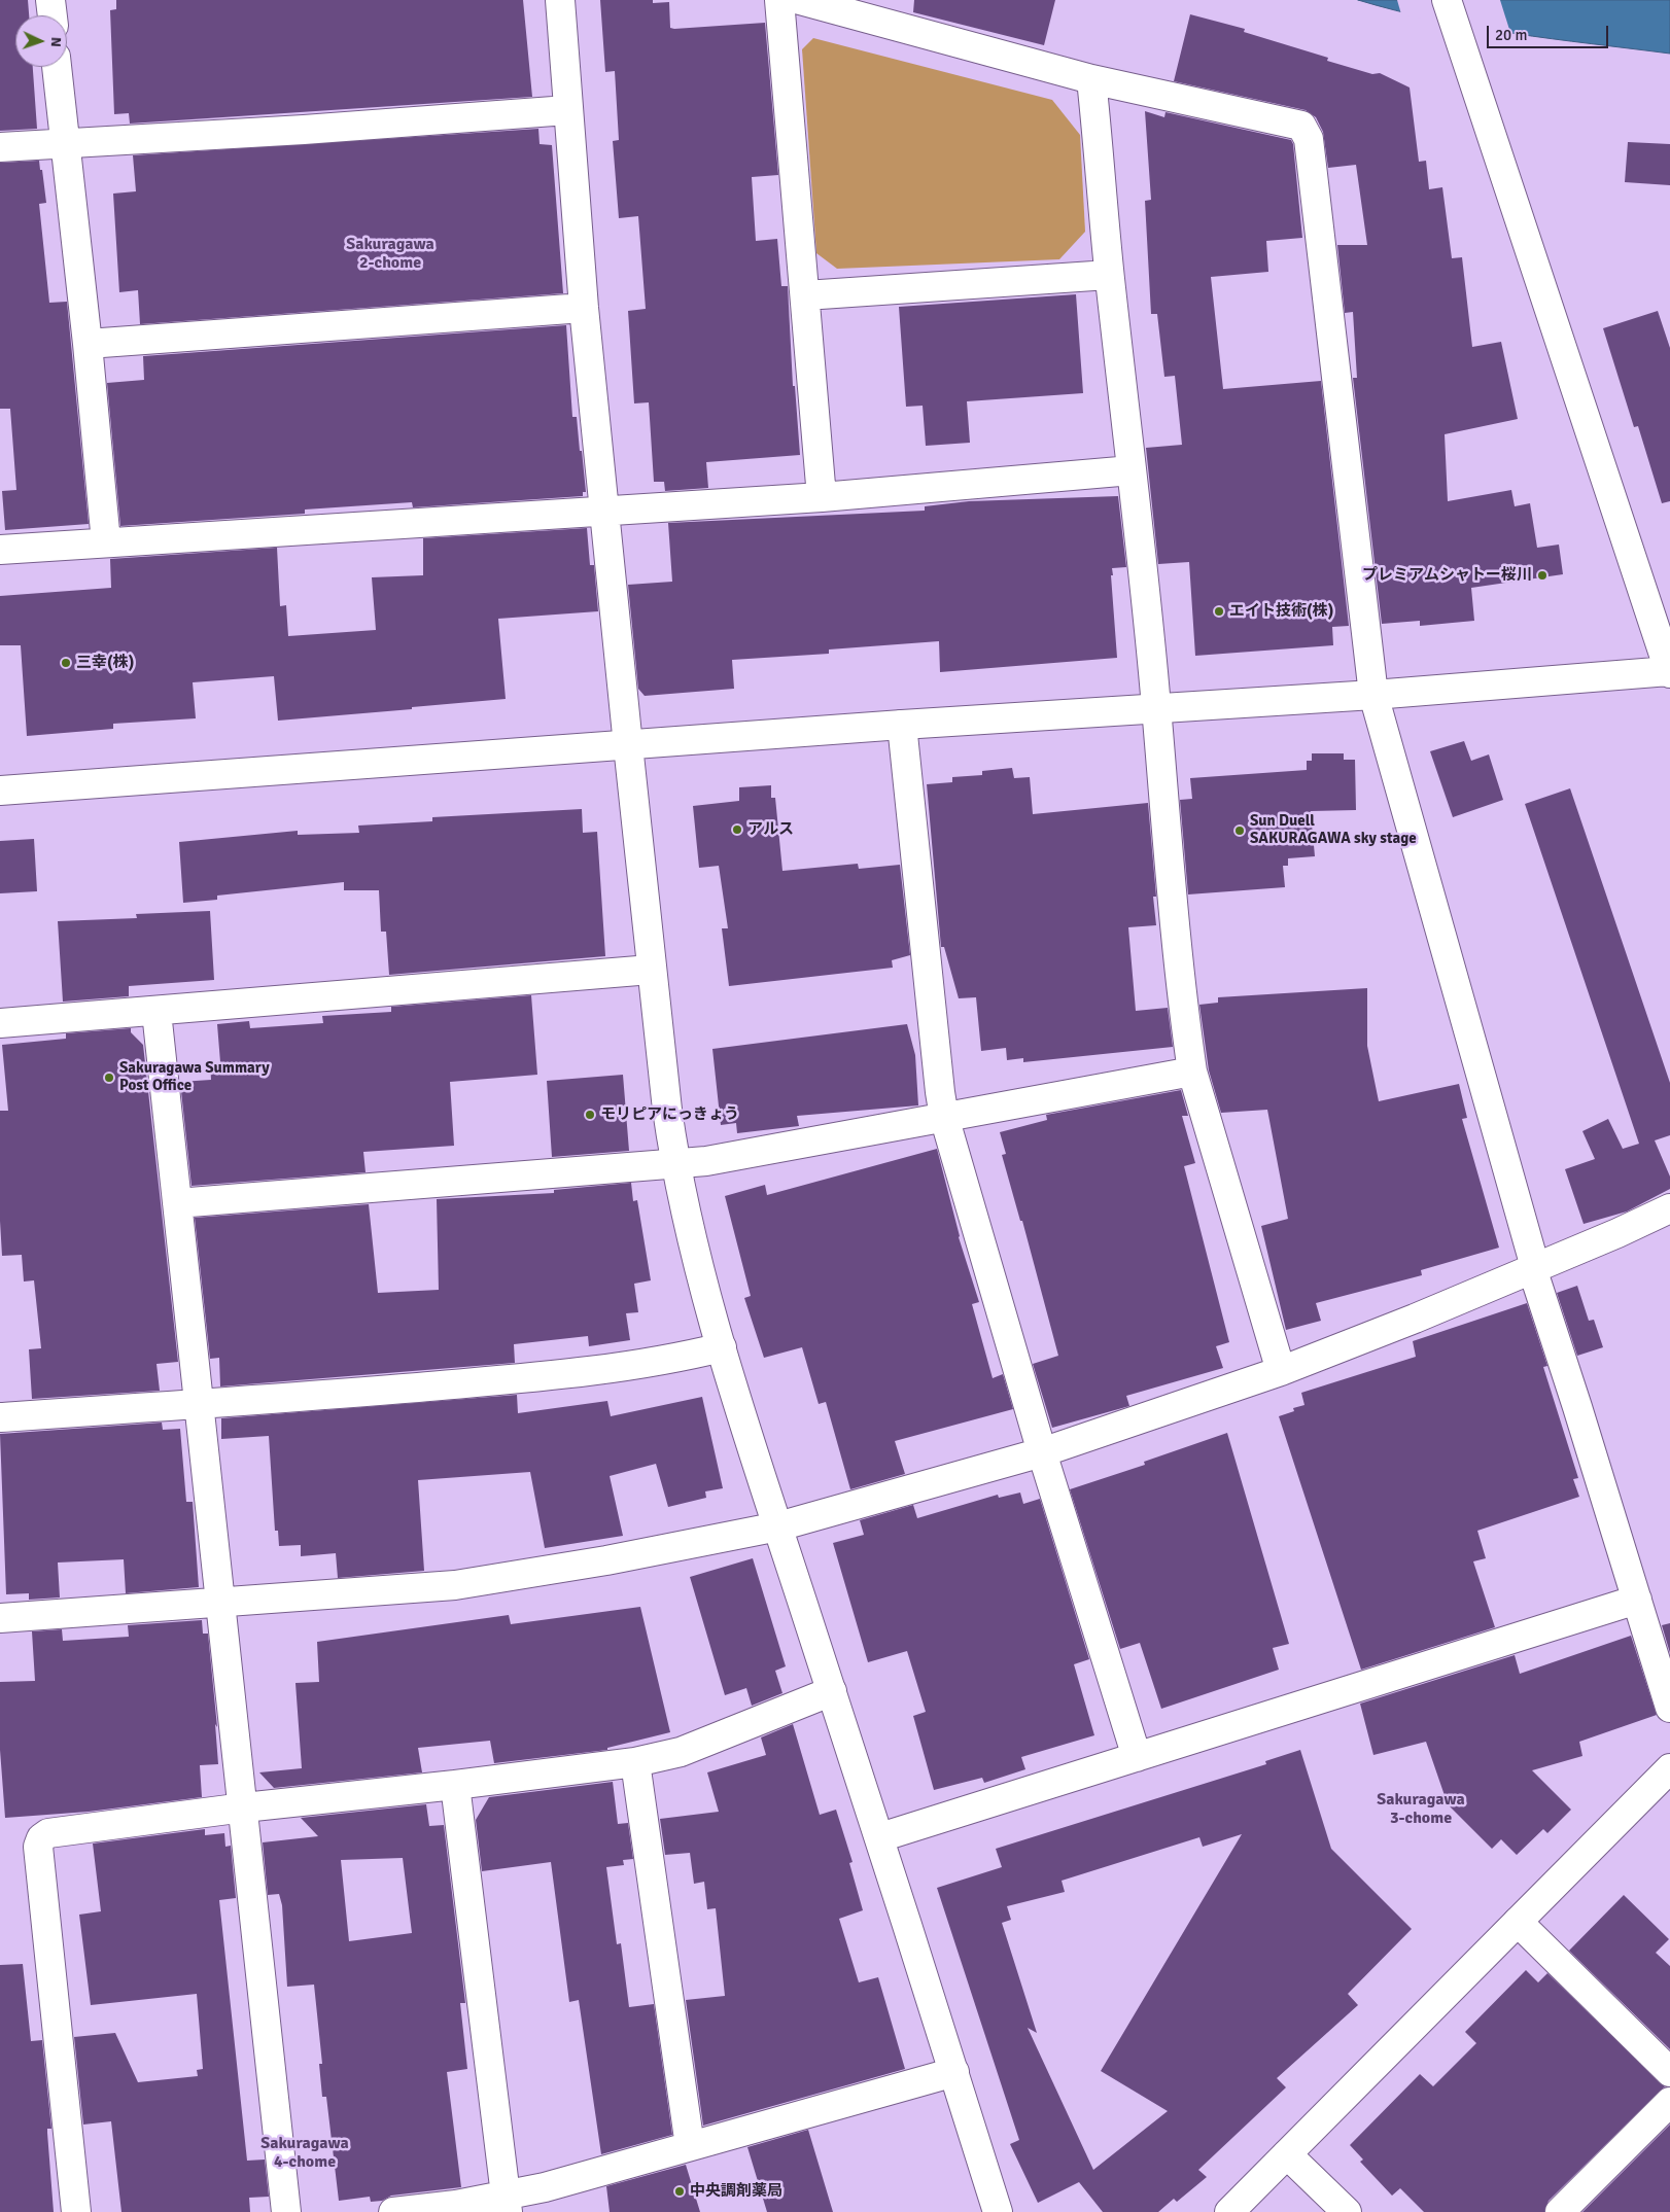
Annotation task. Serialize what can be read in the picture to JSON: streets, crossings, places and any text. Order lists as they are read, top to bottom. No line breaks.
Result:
{"districts":["Sakuragawa 2-chome","Sakuragawa 3-chome","Sakuragawa 4-chome"],"places":["プレミアムシャトー桜川","エイト技術(株)","三幸(株)","アルス","Sun Duell SAKURAGAWA sky stage","Sakuragawa Summary Post Office","モリピアにっきょう","中央調剤薬局"],"scale_bar":"20 m","north":"right"}
